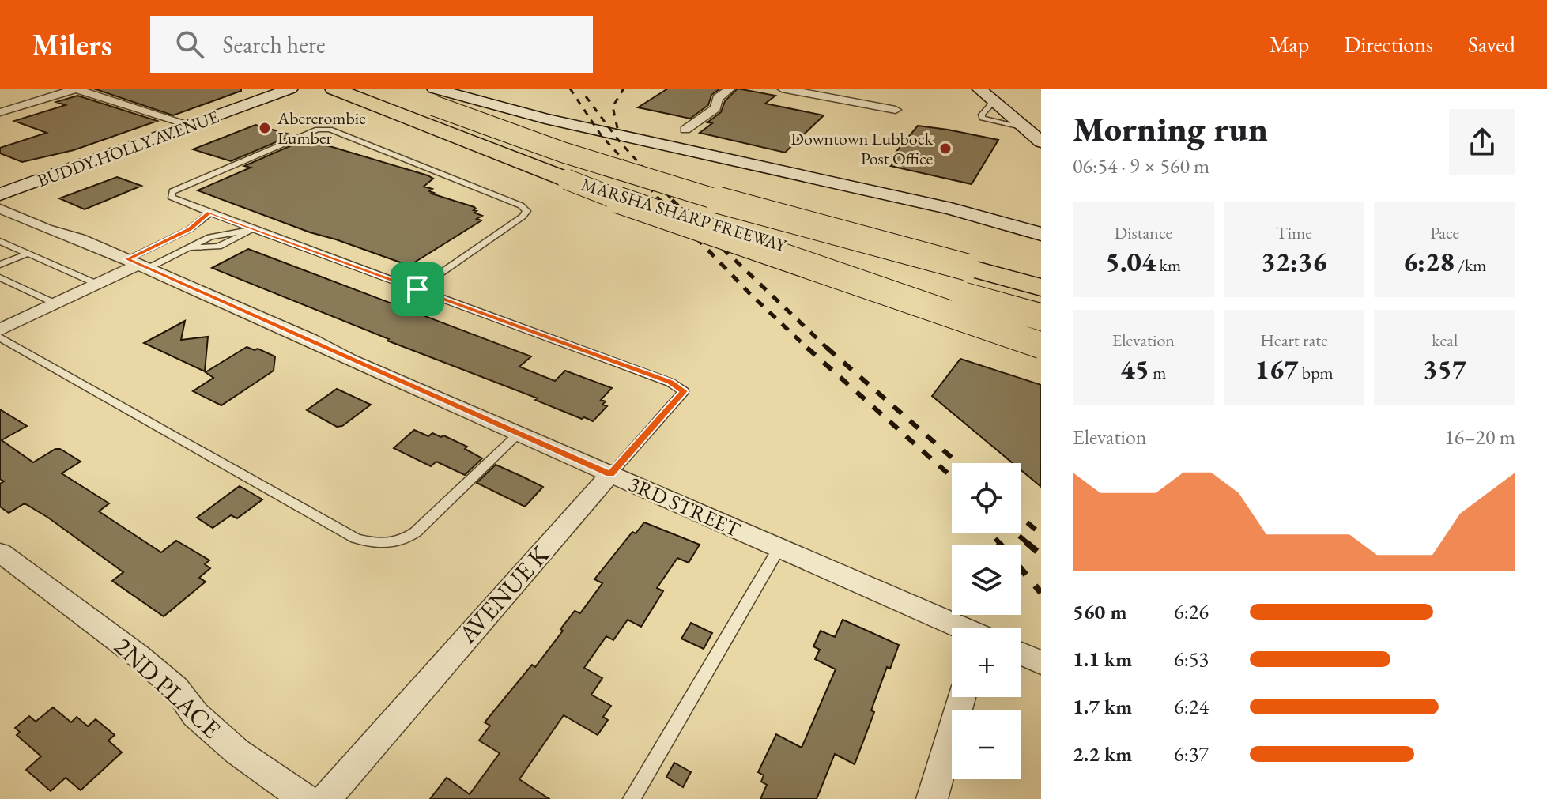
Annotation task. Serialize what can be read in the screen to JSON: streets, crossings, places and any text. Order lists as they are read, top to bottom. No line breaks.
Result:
{"streets":{"highway":["MARSHA SHARP FREEWAY"],"main road":["BUDDY HOLLY AVENUE"],"street":["3RD STREET","AVENUE K","2ND PLACE"]},"crossings":[["3RD STREET","AVENUE K"]],"places":["Abercrombie Lumber","Downtown Lubbock Post Office"],"page":{"header":"Milers","search":"Search here","nav":["Map","Directions","Saved"],"heading":["Morning run","06:54 · 9 × 560 m"],"stats":[["Distance","5.04 km"],["Time","32:36"],["Pace","6:28 /km"],["Elevation","45 m"],["Heart rate","167 bpm"],["kcal","357"]],"chart":["Elevation","16–20 m"],"map_buttons":["+","−"],"list":[{"name":"560 m","note":"6:26"},{"name":"1.1 km","note":"6:53"},{"name":"1.7 km","note":"6:24"},{"name":"2.2 km","note":"6:37"}]}}
